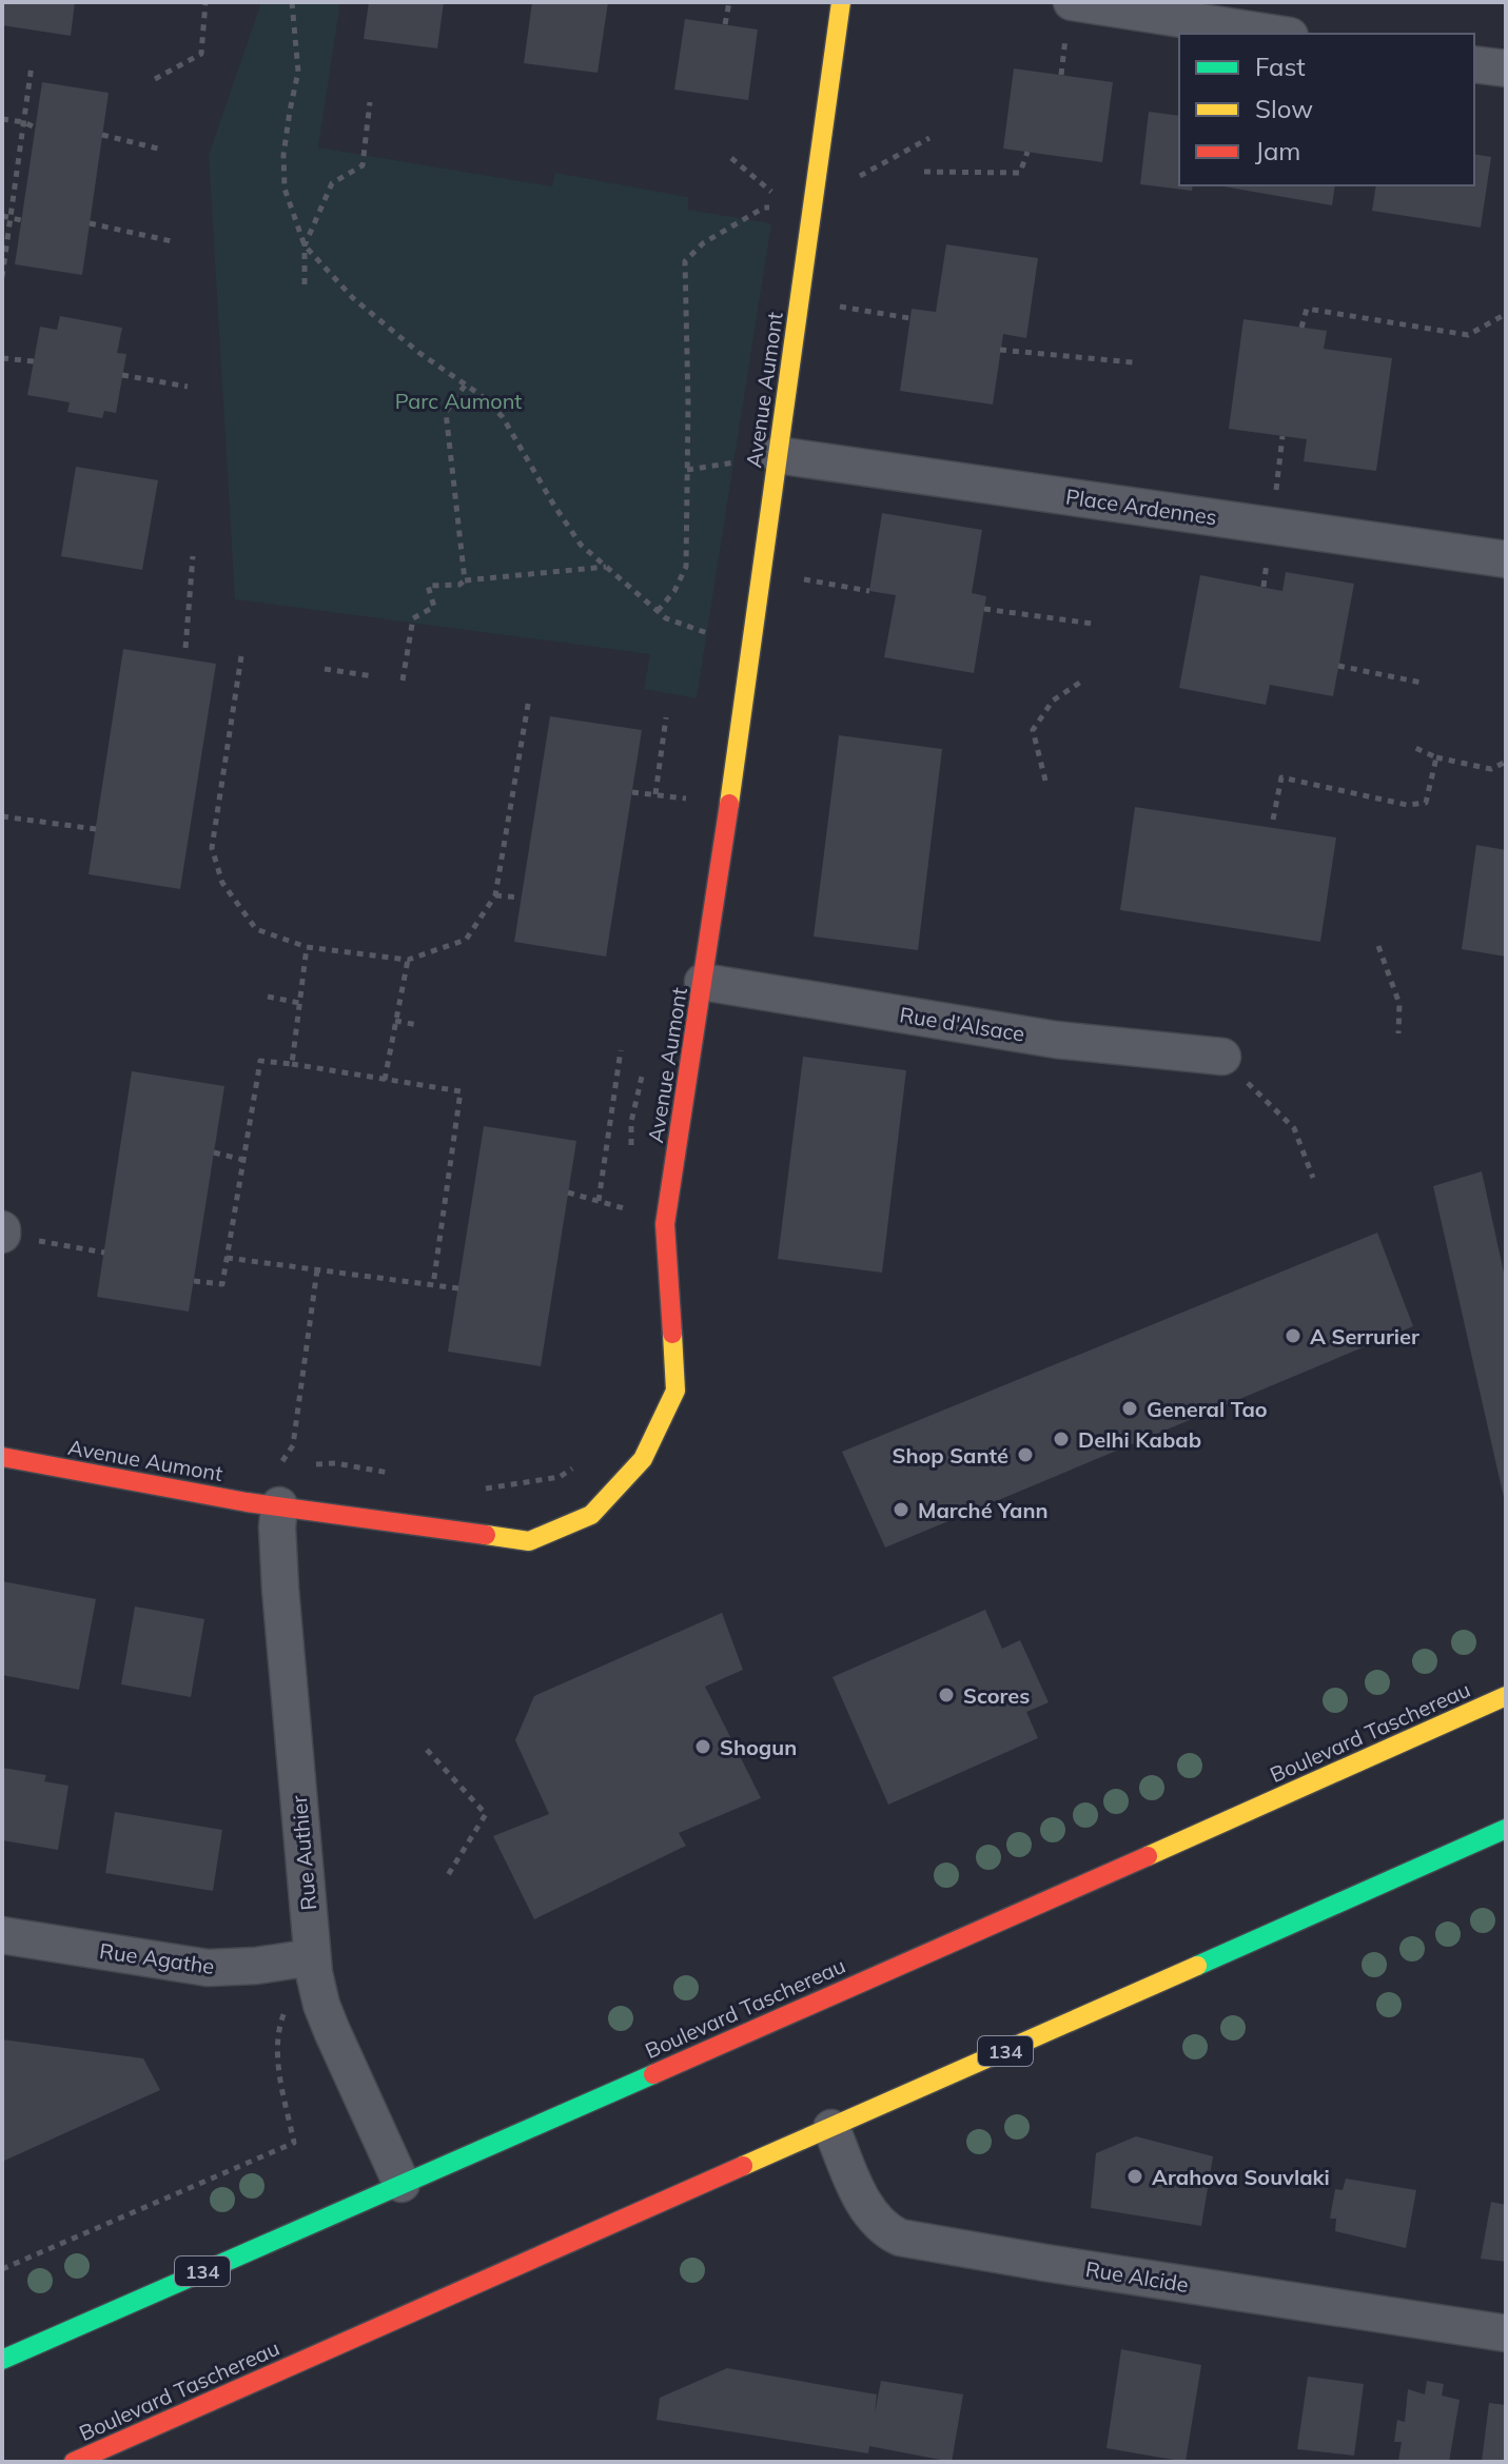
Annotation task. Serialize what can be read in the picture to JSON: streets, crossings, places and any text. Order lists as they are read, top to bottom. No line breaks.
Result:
{"streets":{"main road":["Avenue Aumont","Boulevard Taschereau","134"],"street":["Place Ardennes","Rue d'Alsace","Rue Authier","Rue Agathe","Rue Alcide"]},"crossings":[["Avenue Aumont","Place Ardennes"],["Avenue Aumont","Rue d'Alsace"],["Avenue Aumont","Rue Authier"],["Boulevard Taschereau","Rue Authier"],["Boulevard Taschereau","Rue Alcide"],["Rue Authier","Rue Agathe"]],"parks":["Parc Aumont"],"places":["A Serrurier","General Tao","Delhi Kabab","Shop Santé","Marché Yann","Scores","Shogun","Arahova Souvlaki"],"legend":["Fast","Slow","Jam"]}
